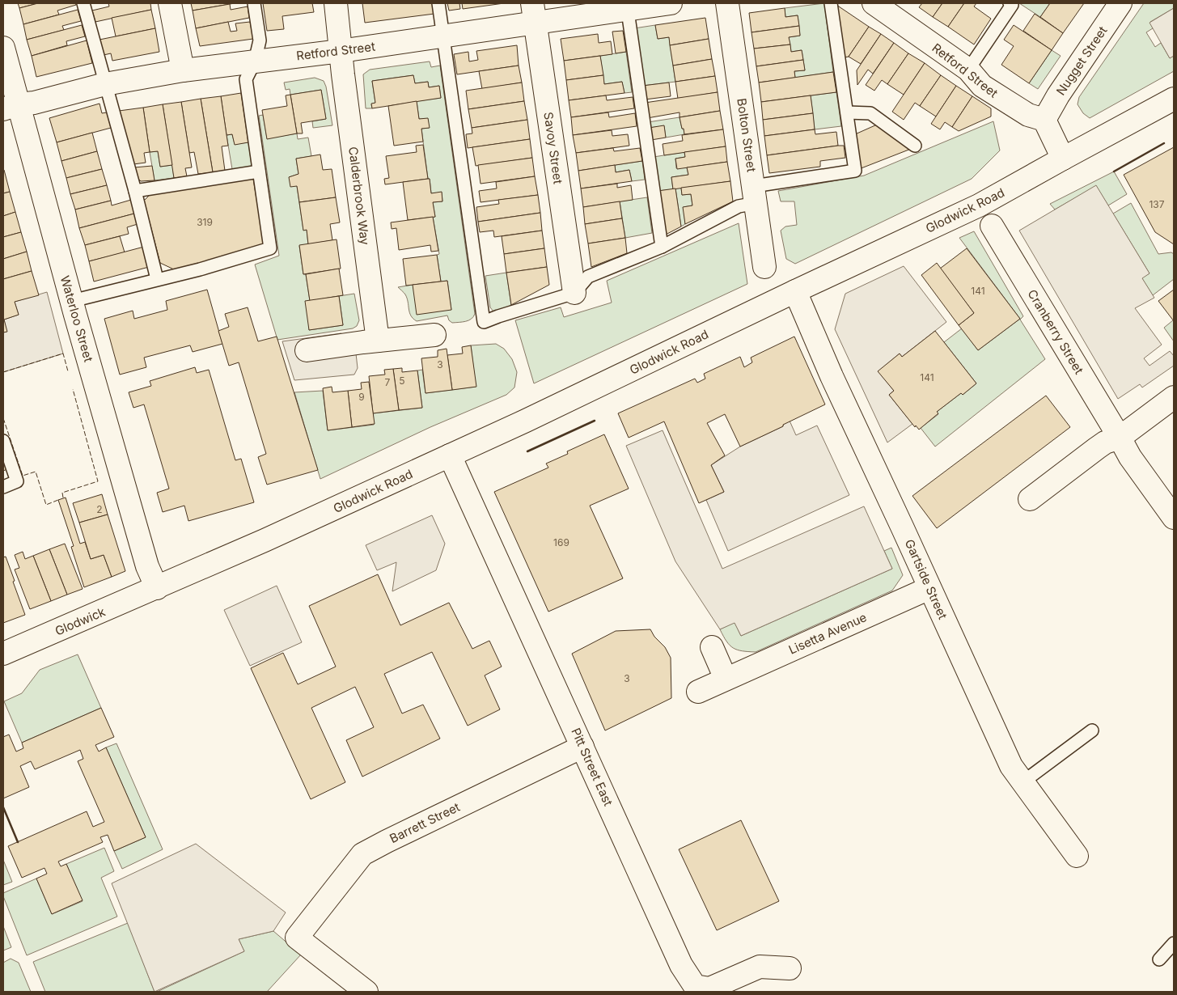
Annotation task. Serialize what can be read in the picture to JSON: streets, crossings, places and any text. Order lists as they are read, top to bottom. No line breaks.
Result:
{"streets":{"street":["Retford Street","Nugget Street","Bolton Street","Savoy Street","Calderbrook Way","Glodwick Road","Waterloo Street","Cranberry Street","Gartside Street","Glodwick","Lisetta Avenue","Pitt Street East","Barrett Street"]},"crossings":[["Retford Street","Nugget Street"],["Retford Street","Savoy Street"],["Retford Street","Calderbrook Way"],["Retford Street","Waterloo Street"],["Glodwick Road","Waterloo Street"],["Glodwick Road","Gartside Street"],["Glodwick Road","Glodwick"],["Glodwick Road","Pitt Street East"],["Waterloo Street","Glodwick"],["Gartside Street","Lisetta Avenue"],["Pitt Street East","Barrett Street"]],"house_numbers":["137","319","141","3","141","5","7","9","2","169","3"]}
